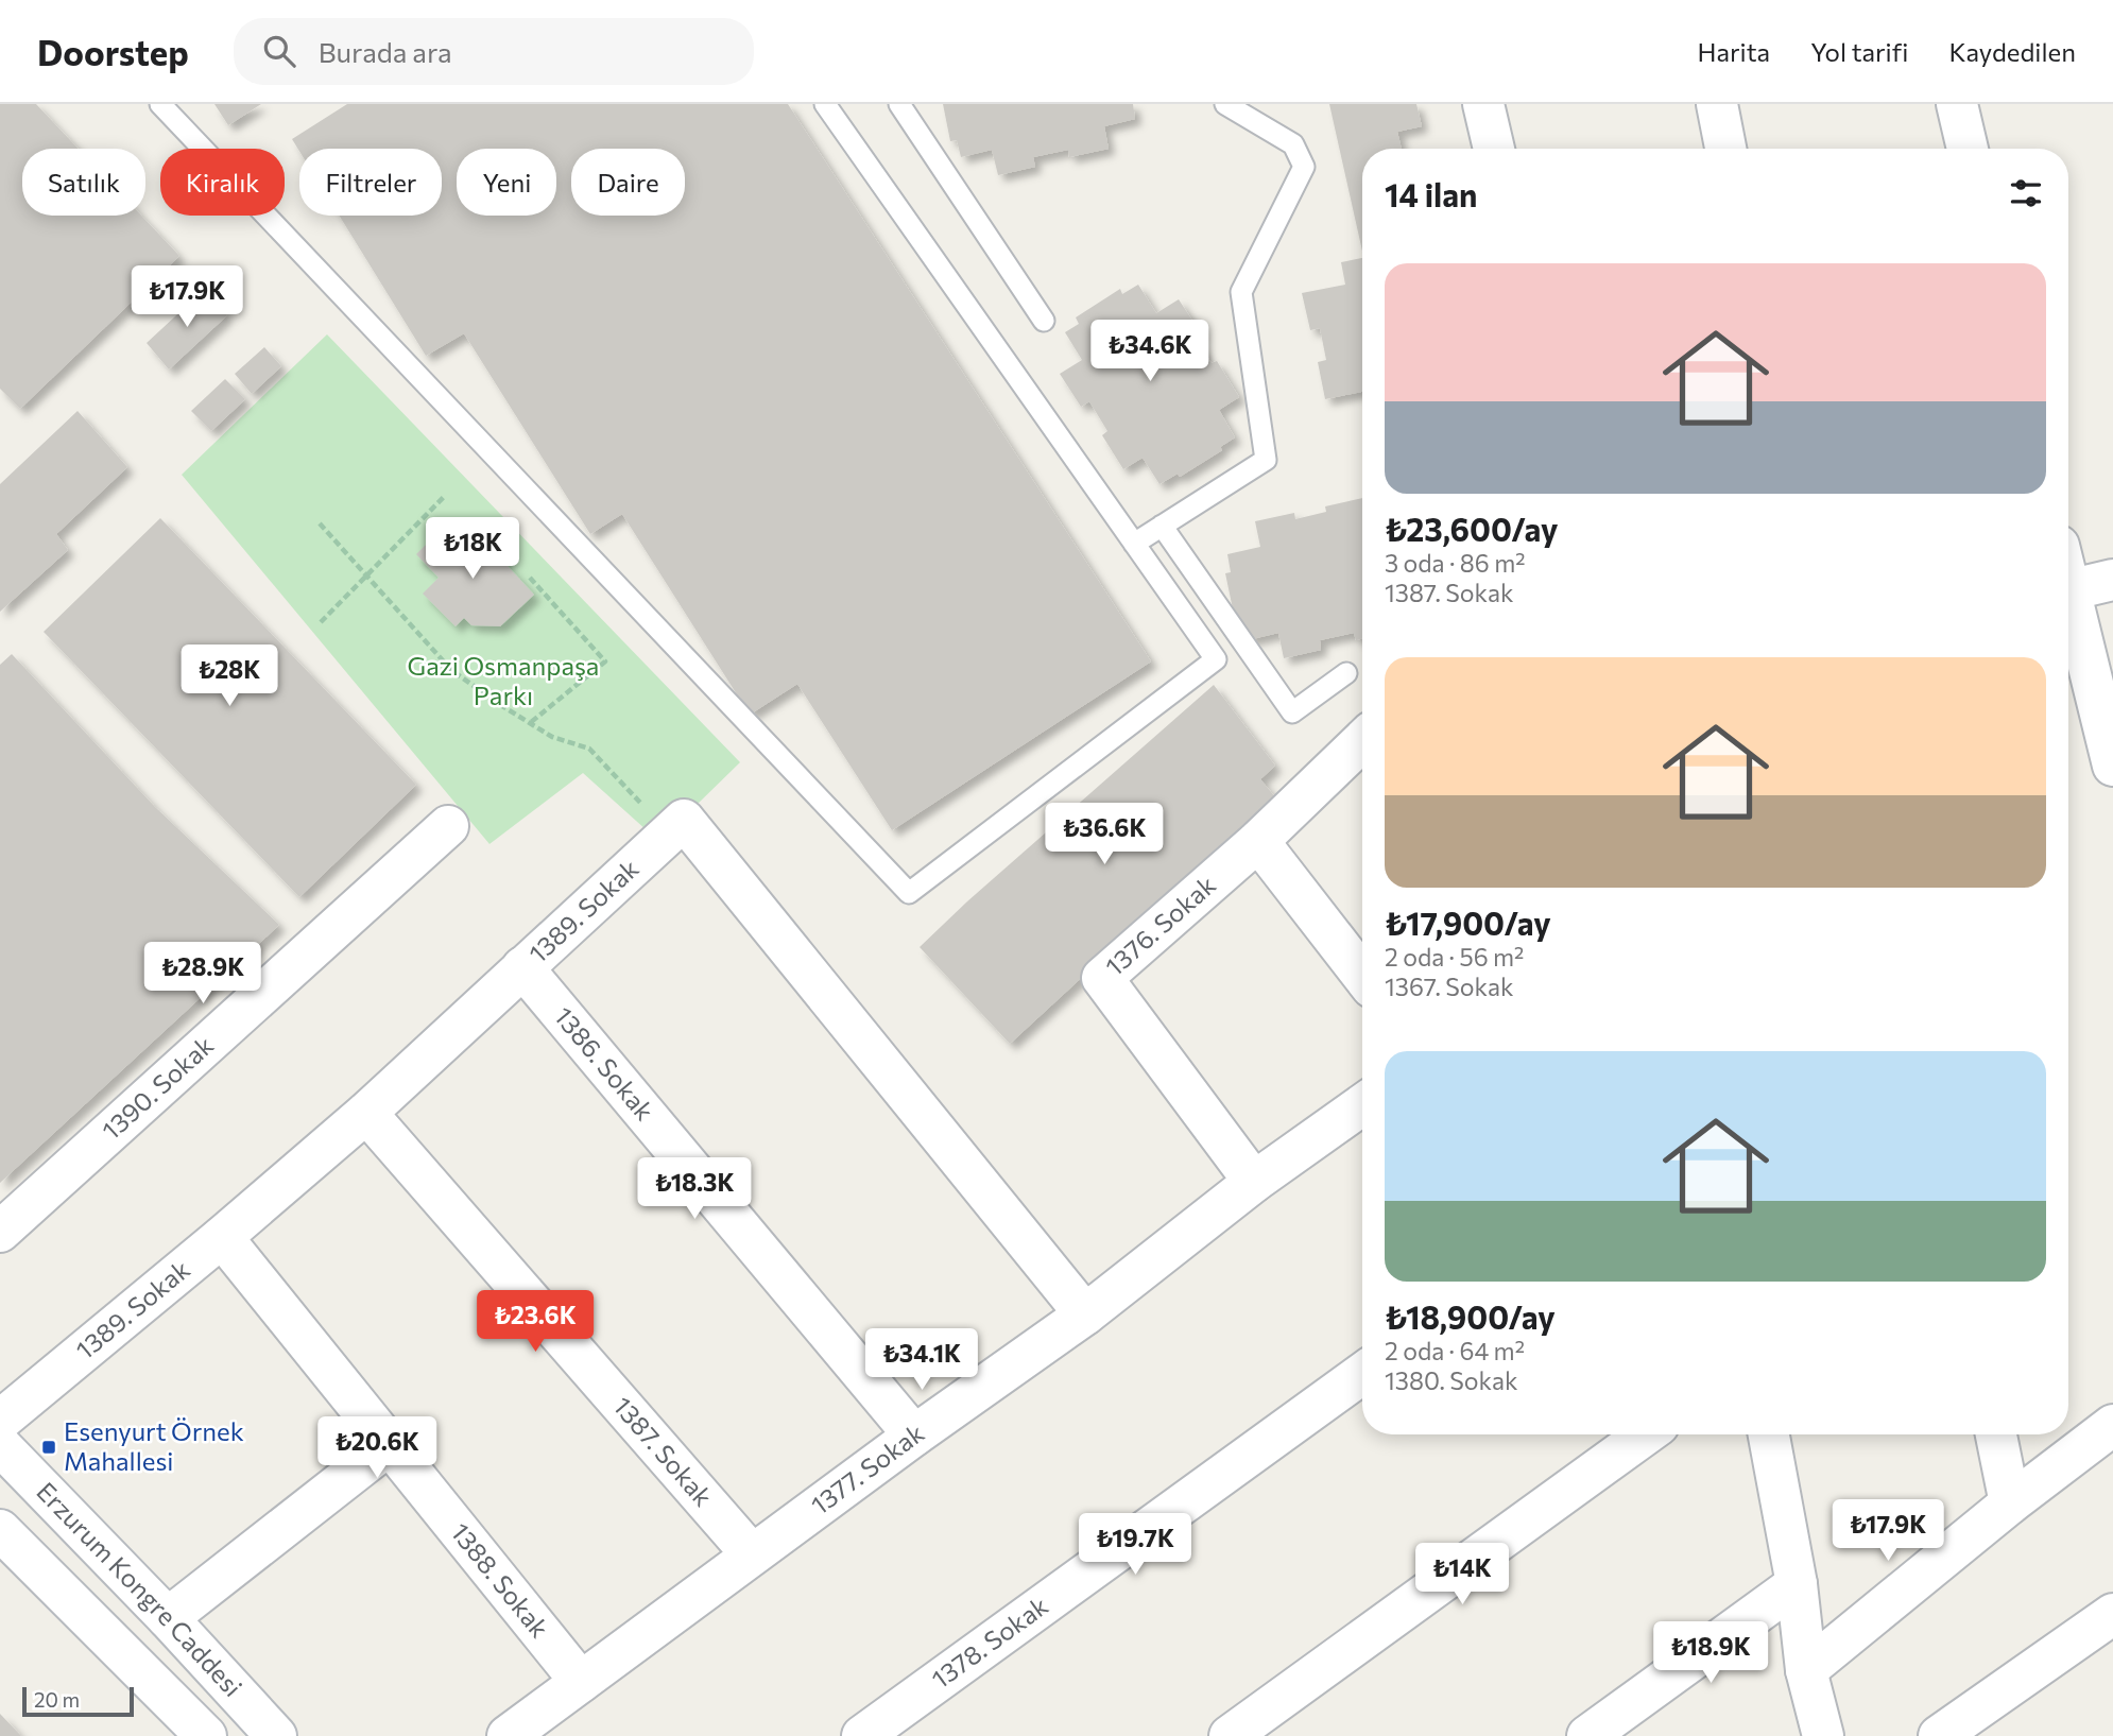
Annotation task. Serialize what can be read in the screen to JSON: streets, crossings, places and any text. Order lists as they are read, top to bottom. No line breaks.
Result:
{"streets":{"street":["1389. Sokak","1376. Sokak","1386. Sokak","1390. Sokak","1387. Sokak","1377. Sokak","1388. Sokak","Erzurum Kongre Caddesi","1378. Sokak"]},"crossings":[["1389. Sokak","1386. Sokak"],["1389. Sokak","1387. Sokak"],["1389. Sokak","1377. Sokak"],["1389. Sokak","1388. Sokak"],["1376. Sokak","1377. Sokak"],["1386. Sokak","1377. Sokak"],["1387. Sokak","1377. Sokak"],["1377. Sokak","1388. Sokak"]],"parks":["Gazi Osmanpaşa Parkı"],"places":{"transit":["Esenyurt Örnek Mahallesi"]},"scale_bar":"20 m","page":{"header":"Doorstep","search":"Burada ara","nav":["Harita","Yol tarifi","Kaydedilen"],"chip":["Satılık","Kiralık","Filtreler","Yeni","Daire"],"heading":"14 ilan","list":[{"name":"₺23,600/ay","note":"3 oda · 86 m² · 1387. Sokak"},{"name":"₺17,900/ay","note":"2 oda · 56 m² · 1367. Sokak"},{"name":"₺18,900/ay","note":"2 oda · 64 m² · 1380. Sokak"}],"price":["₺17.9K","₺34.6K","₺18K","₺28K","₺36.6K","₺28.9K","₺18.3K","₺23.6K","₺34.1K","₺20.6K","₺17.9K","₺19.7K","₺14K","₺18.9K"],"scale":"20 m"}}
